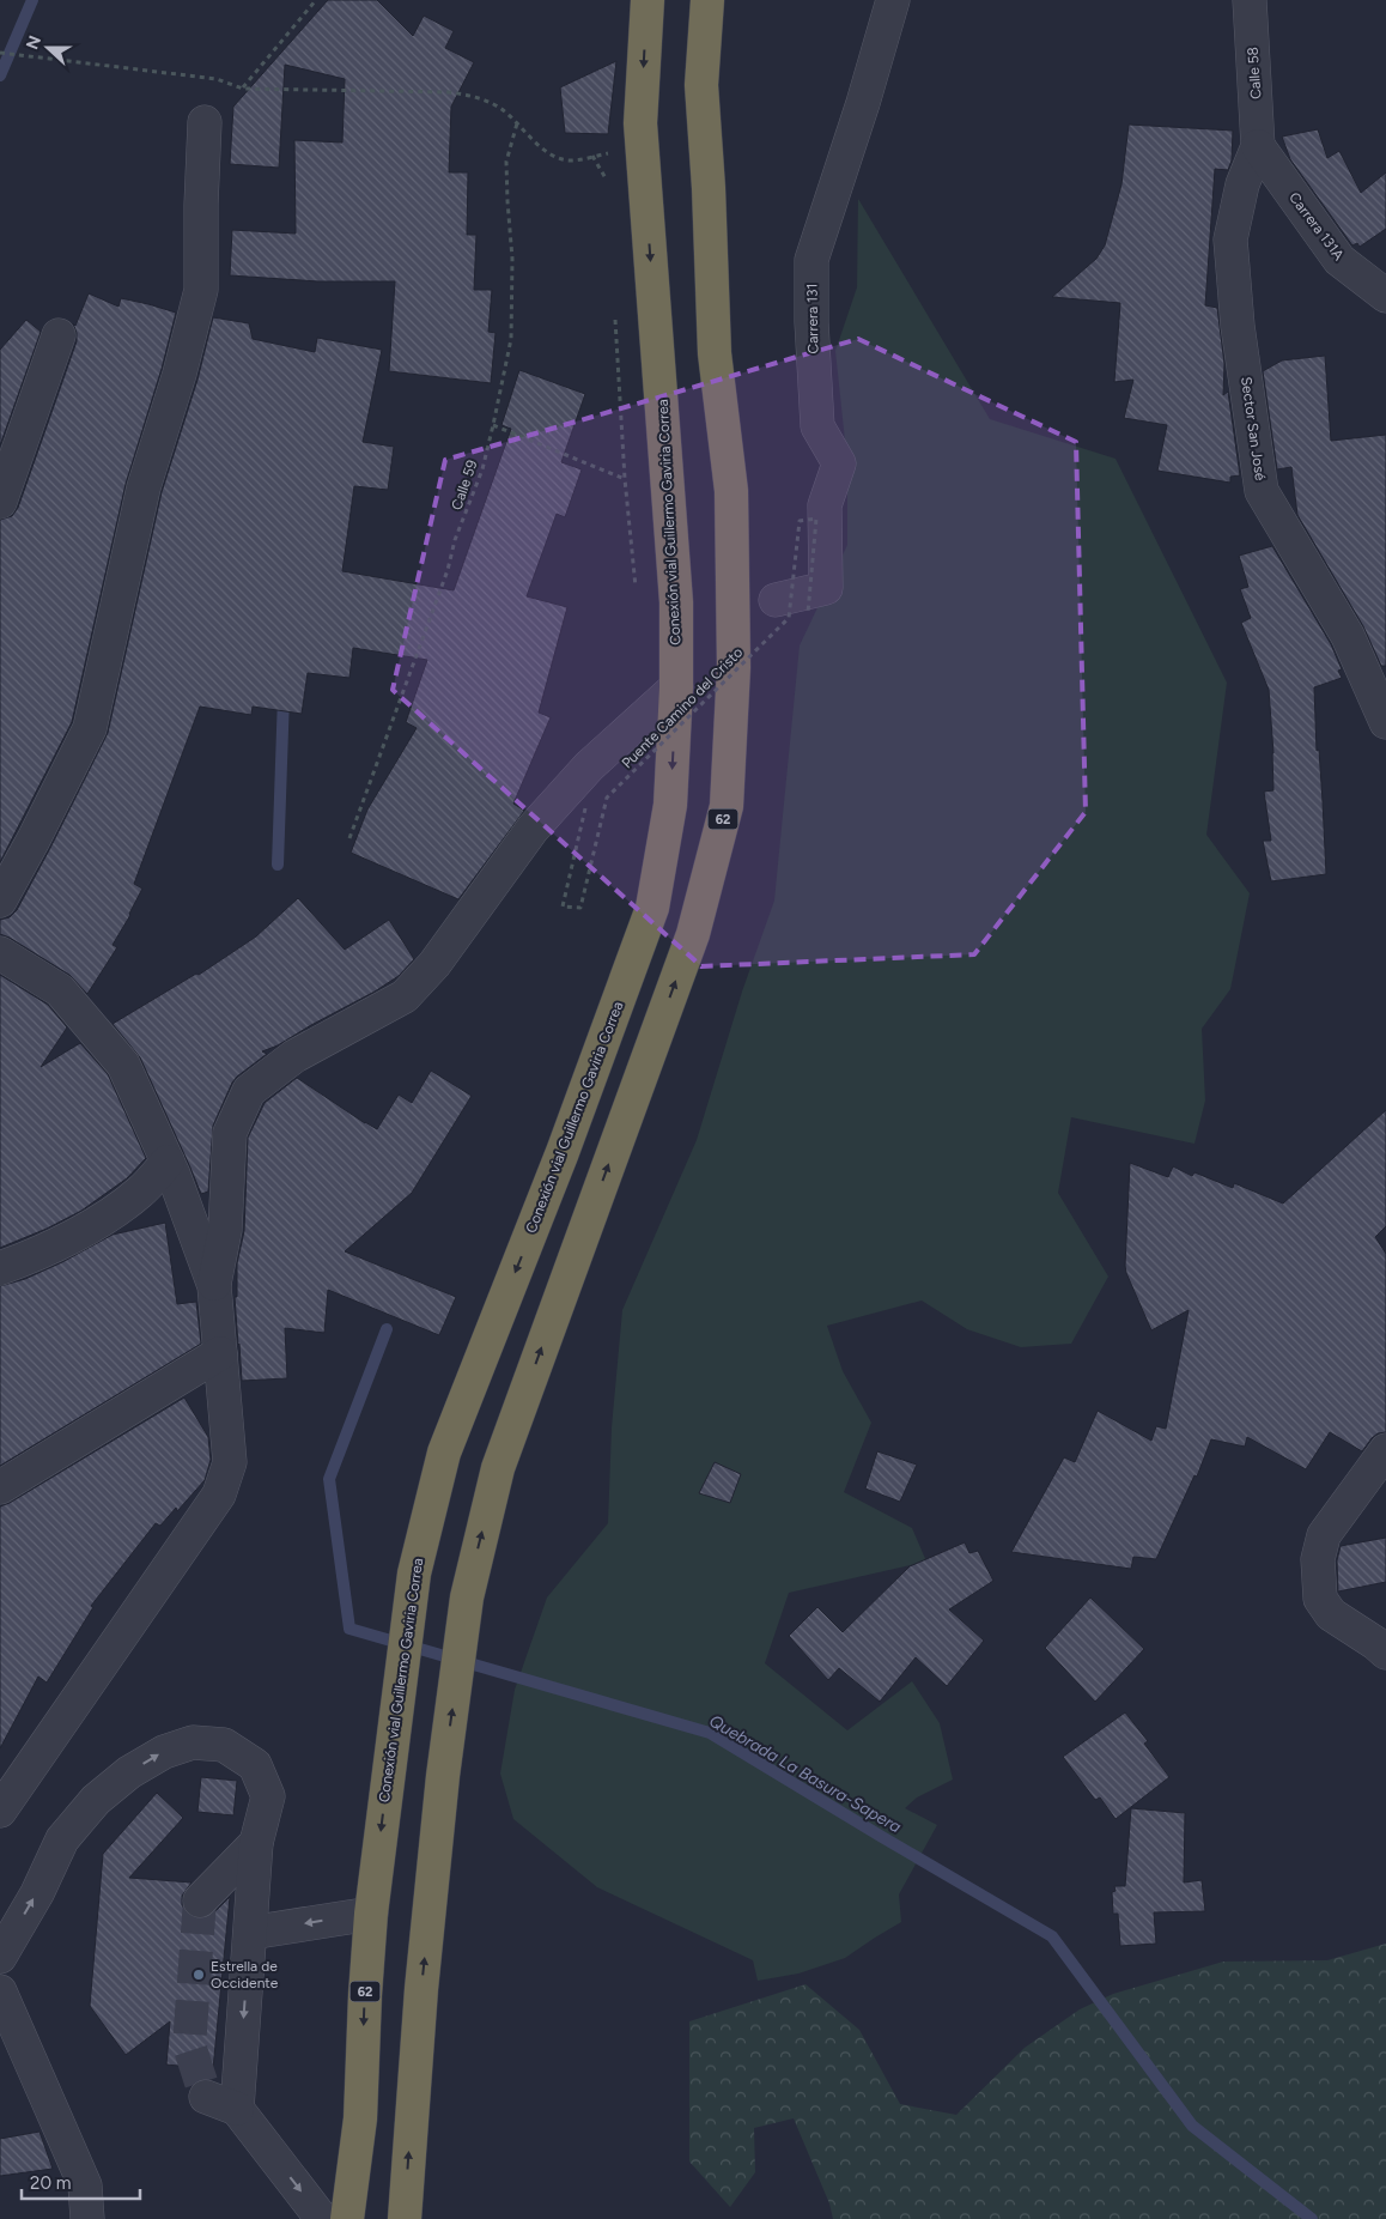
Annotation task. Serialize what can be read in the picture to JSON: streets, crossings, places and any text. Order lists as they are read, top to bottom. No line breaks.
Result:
{"streets":{"highway":["Conexión vial Guillermo Gaviria Correa","62"],"street":["Calle 58","Carrera 131A","Carrera 131","Sector San José"],"path":["Calle 59","Puente Camino del Cristo"]},"crossings":[["Calle 58","Carrera 131A"],["Calle 58","Sector San José"],["Carrera 131A","Sector San José"]],"water":["Quebrada La Basura-Sapera"],"places":["Estrella de Occidente"],"scale_bar":"20 m","north":"left"}
